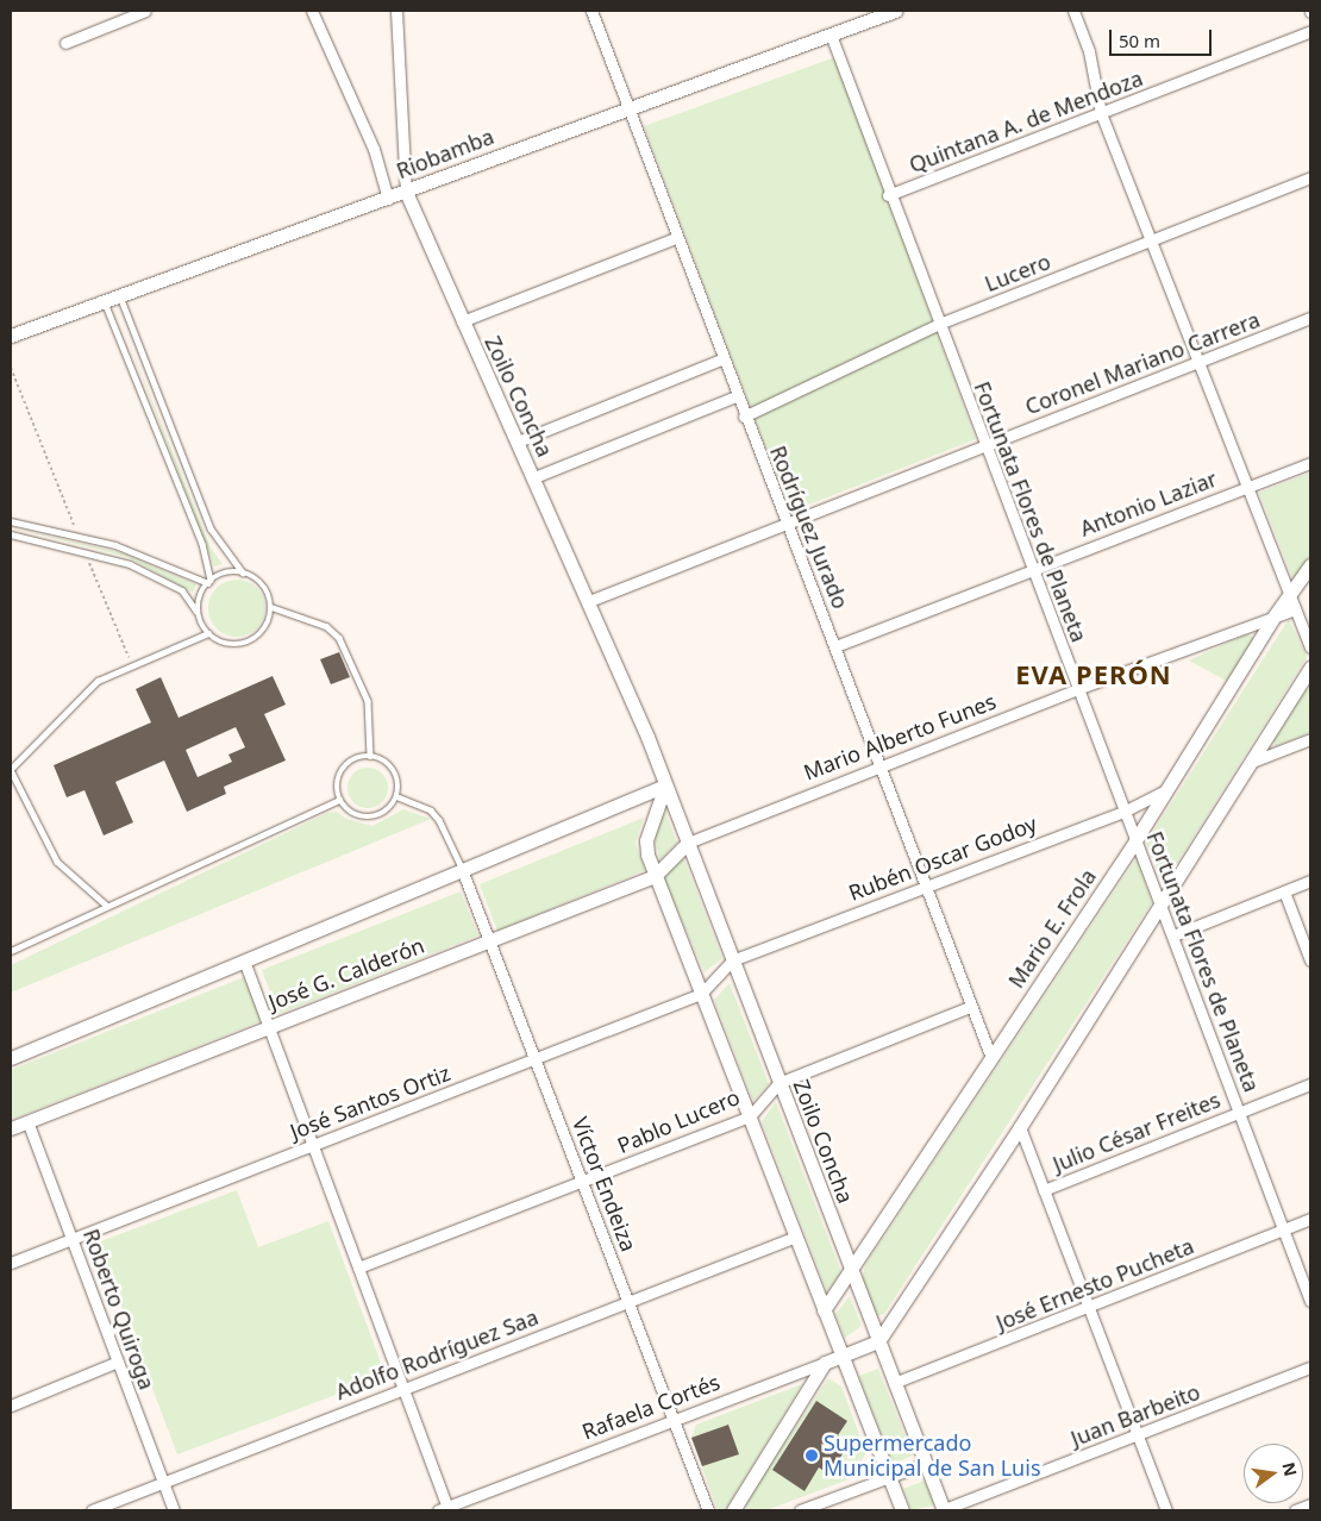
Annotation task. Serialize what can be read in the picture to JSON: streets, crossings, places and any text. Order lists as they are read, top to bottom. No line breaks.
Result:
{"streets":{"street":["Quintana A. de Mendoza","Riobamba","Lucero","Coronel Mariano Carrera","Zoilo Concha","Antonio Laziar","Fortunata Flores de Planeta","Rodríguez Jurado","Mario Alberto Funes","Rubén Oscar Godoy","Mario E. Frola","José G. Calderón","José Santos Ortiz","Pablo Lucero","Julio César Freites","Víctor Endeiza","José Ernesto Pucheta","Roberto Quiroga","Adolfo Rodríguez Saa","Rafaela Cortés","Juan Barbeito"]},"crossings":[["Quintana A. de Mendoza","Fortunata Flores de Planeta"],["Riobamba","Zoilo Concha"],["Riobamba","Fortunata Flores de Planeta"],["Riobamba","Rodríguez Jurado"],["Lucero","Fortunata Flores de Planeta"],["Lucero","Rodríguez Jurado"],["Coronel Mariano Carrera","Zoilo Concha"],["Coronel Mariano Carrera","Fortunata Flores de Planeta"],["Coronel Mariano Carrera","Rodríguez Jurado"],["Zoilo Concha","Mario Alberto Funes"],["Zoilo Concha","Rubén Oscar Godoy"],["Zoilo Concha","Mario E. Frola"],["Zoilo Concha","José G. Calderón"],["Zoilo Concha","José Santos Ortiz"],["Zoilo Concha","Pablo Lucero"],["Zoilo Concha","José Ernesto Pucheta"],["Zoilo Concha","Rafaela Cortés"],["Zoilo Concha","Juan Barbeito"],["Antonio Laziar","Fortunata Flores de Planeta"],["Antonio Laziar","Rodríguez Jurado"],["Fortunata Flores de Planeta","Mario Alberto Funes"],["Fortunata Flores de Planeta","Rubén Oscar Godoy"],["Fortunata Flores de Planeta","Mario E. Frola"],["Fortunata Flores de Planeta","Julio César Freites"],["Fortunata Flores de Planeta","José Ernesto Pucheta"],["Rodríguez Jurado","Mario Alberto Funes"],["Rodríguez Jurado","Rubén Oscar Godoy"],["Rodríguez Jurado","Mario E. Frola"],["Rodríguez Jurado","Pablo Lucero"],["Mario Alberto Funes","Mario E. Frola"],["Mario Alberto Funes","José G. Calderón"],["Rubén Oscar Godoy","Mario E. Frola"],["Rubén Oscar Godoy","José Santos Ortiz"],["José G. Calderón","Víctor Endeiza"],["José G. Calderón","Roberto Quiroga"],["José Santos Ortiz","Víctor Endeiza"],["José Santos Ortiz","Roberto Quiroga"],["Pablo Lucero","Víctor Endeiza"],["Víctor Endeiza","Adolfo Rodríguez Saa"],["Víctor Endeiza","Rafaela Cortés"],["Roberto Quiroga","Adolfo Rodríguez Saa"]],"districts":["EVA PERÓN"],"places":["Supermercado Municipal de San Luis"],"scale_bar":"50 m","north":"right"}
